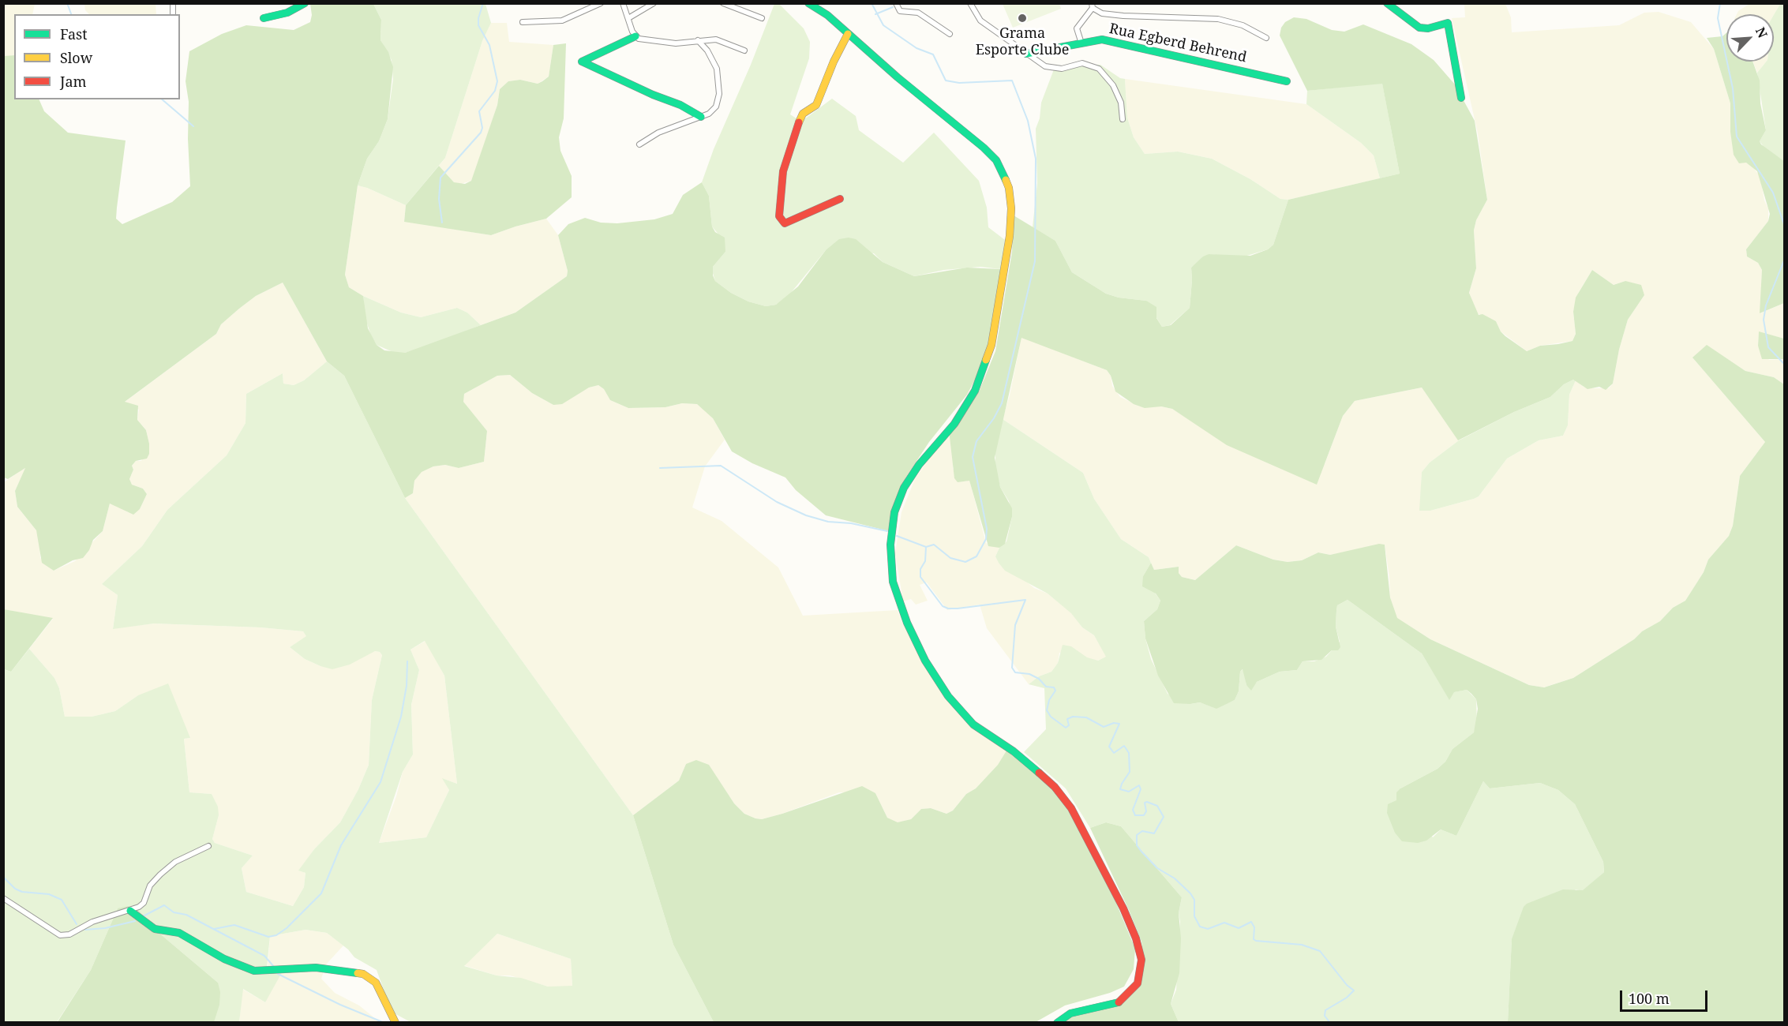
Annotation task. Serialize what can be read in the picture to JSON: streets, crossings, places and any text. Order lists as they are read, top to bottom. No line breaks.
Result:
{"streets":{"main road":["Rua Egberd Behrend"]},"places":["Grama Esporte Clube"],"legend":["Fast","Slow","Jam"],"scale_bar":"100 m","north":"top right"}
